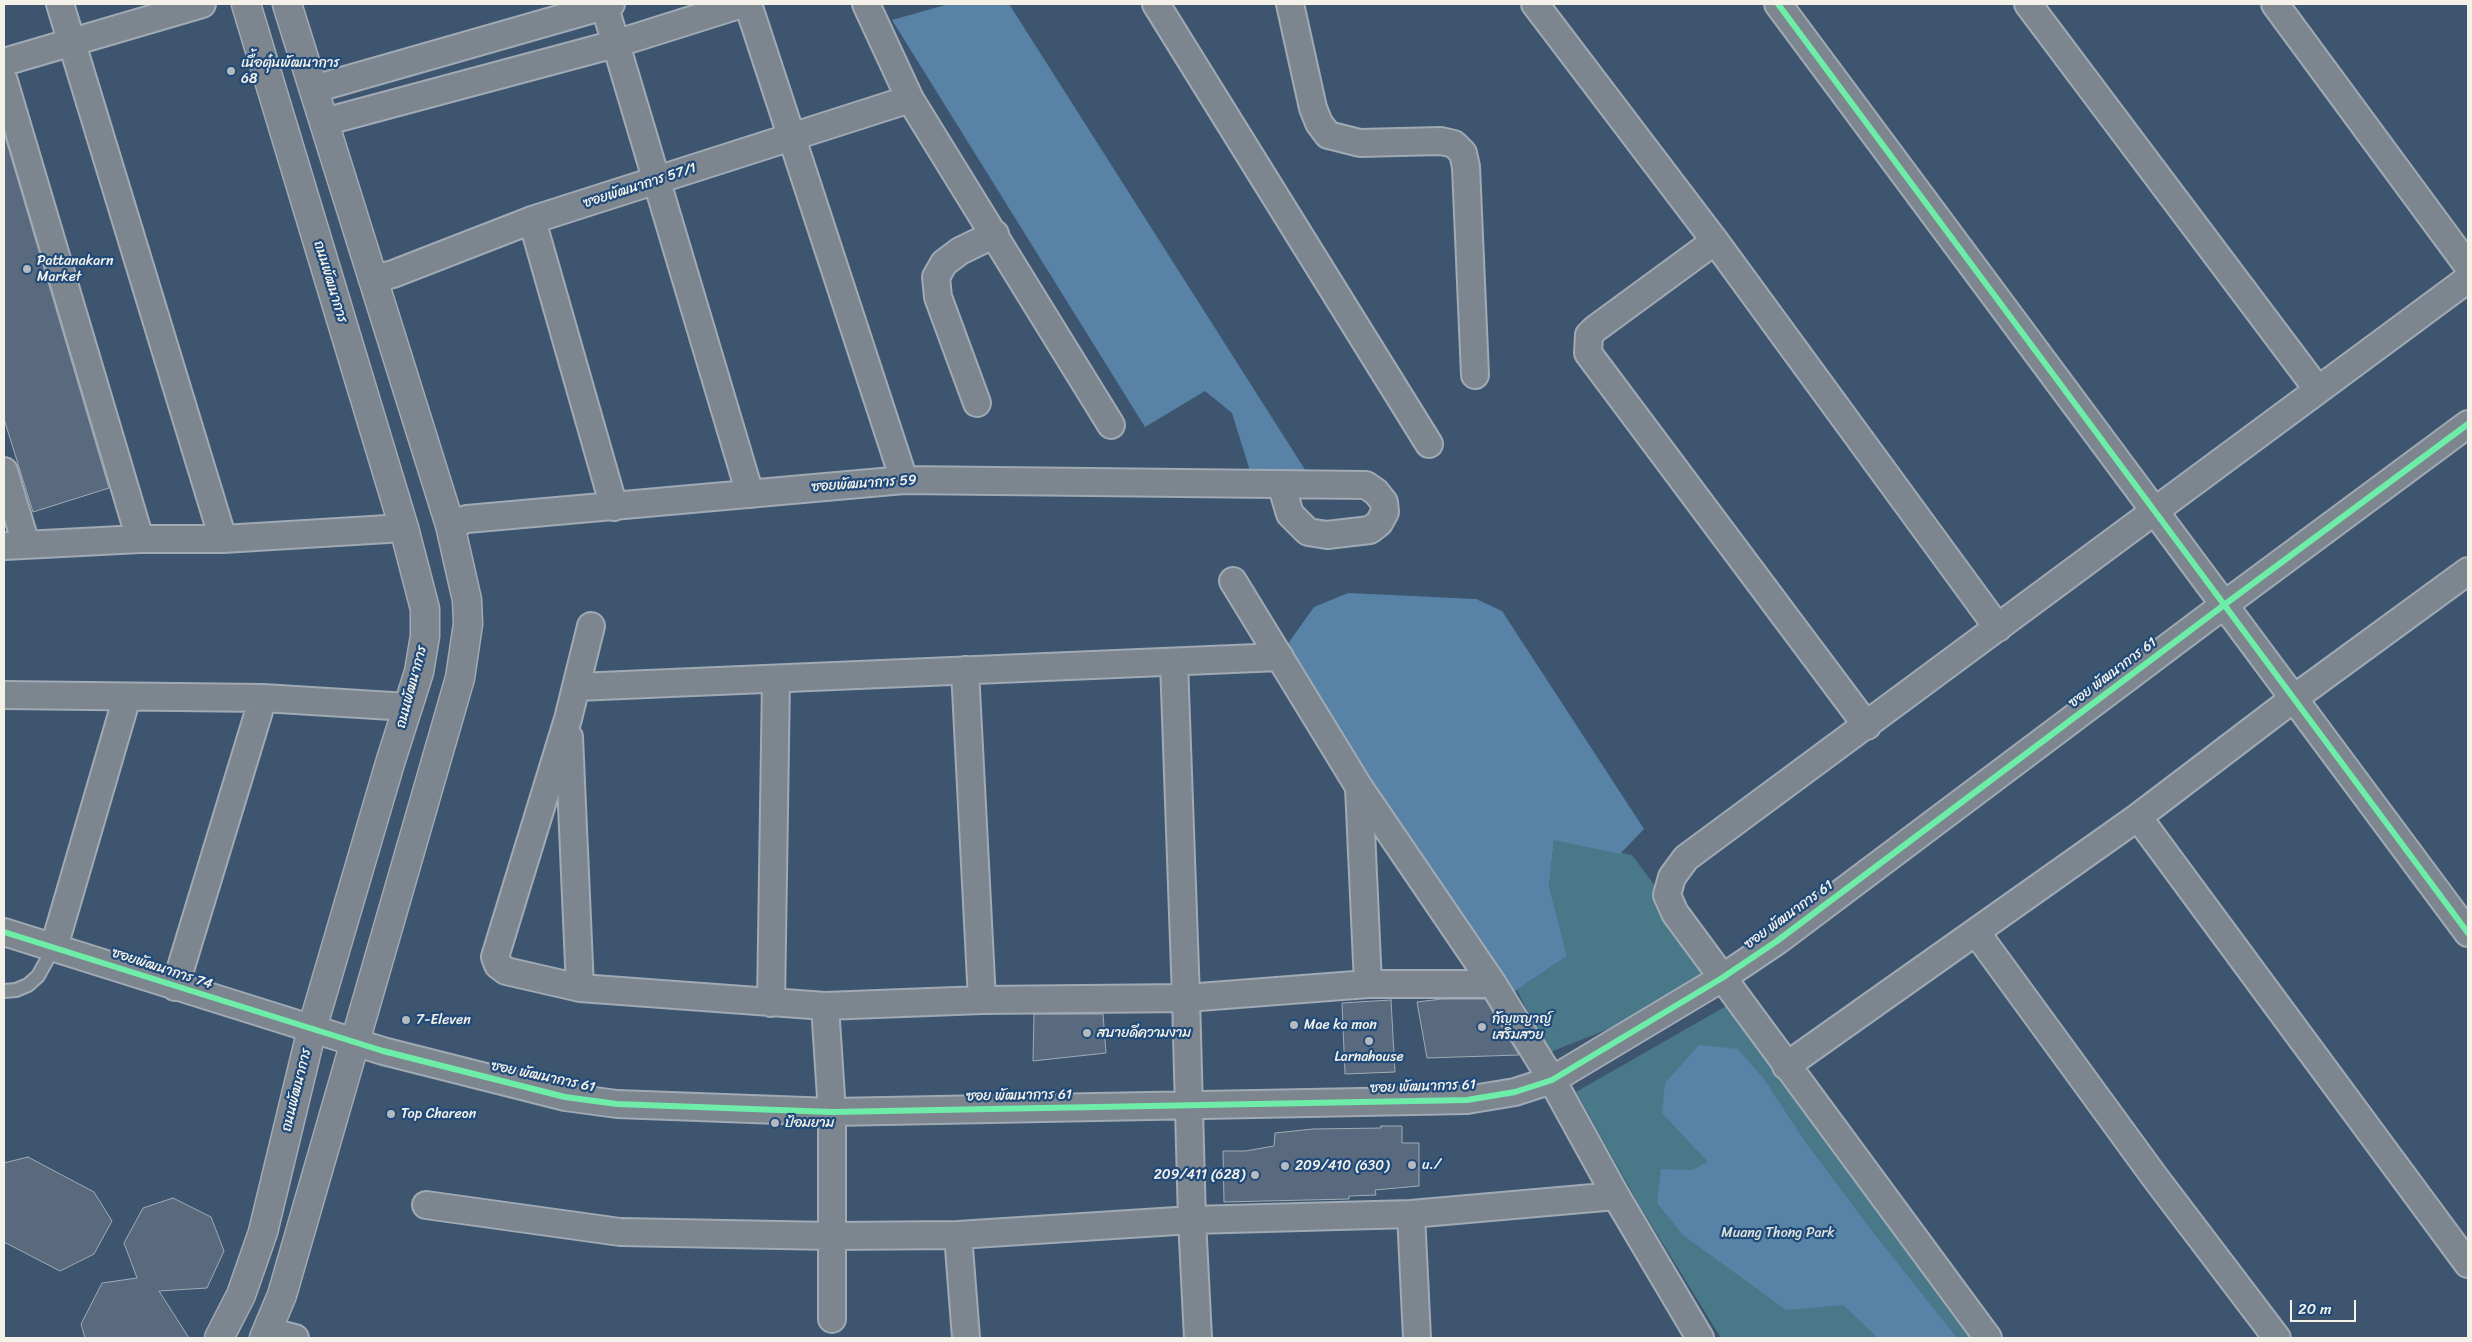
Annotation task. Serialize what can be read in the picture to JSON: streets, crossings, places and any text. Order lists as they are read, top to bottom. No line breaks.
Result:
{"streets":{"main road":["ถนนพัฒนาการ"],"street":["ซอยพัฒนาการ 57/1","ซอยพัฒนาการ 59","ซอย พัฒนาการ 61","ซอยพัฒนาการ 74"]},"crossings":[["ถนนพัฒนาการ","ซอยพัฒนาการ 74"],["ซอย พัฒนาการ 61","ซอยพัฒนาการ 74"]],"parks":["Muang Thong Park"],"places":["เนื้อตุ๋นพัฒนาการ 68","Pattanakarn Market","7-Eleven","Mae ka mon","กัญชญาญ์ เสริมสวย","สบายดีความงาม","Larnahouse","Top Chareon","ป้อมยาม","u./","209/410 (630)","209/411 (628)"],"scale_bar":"20 m"}
